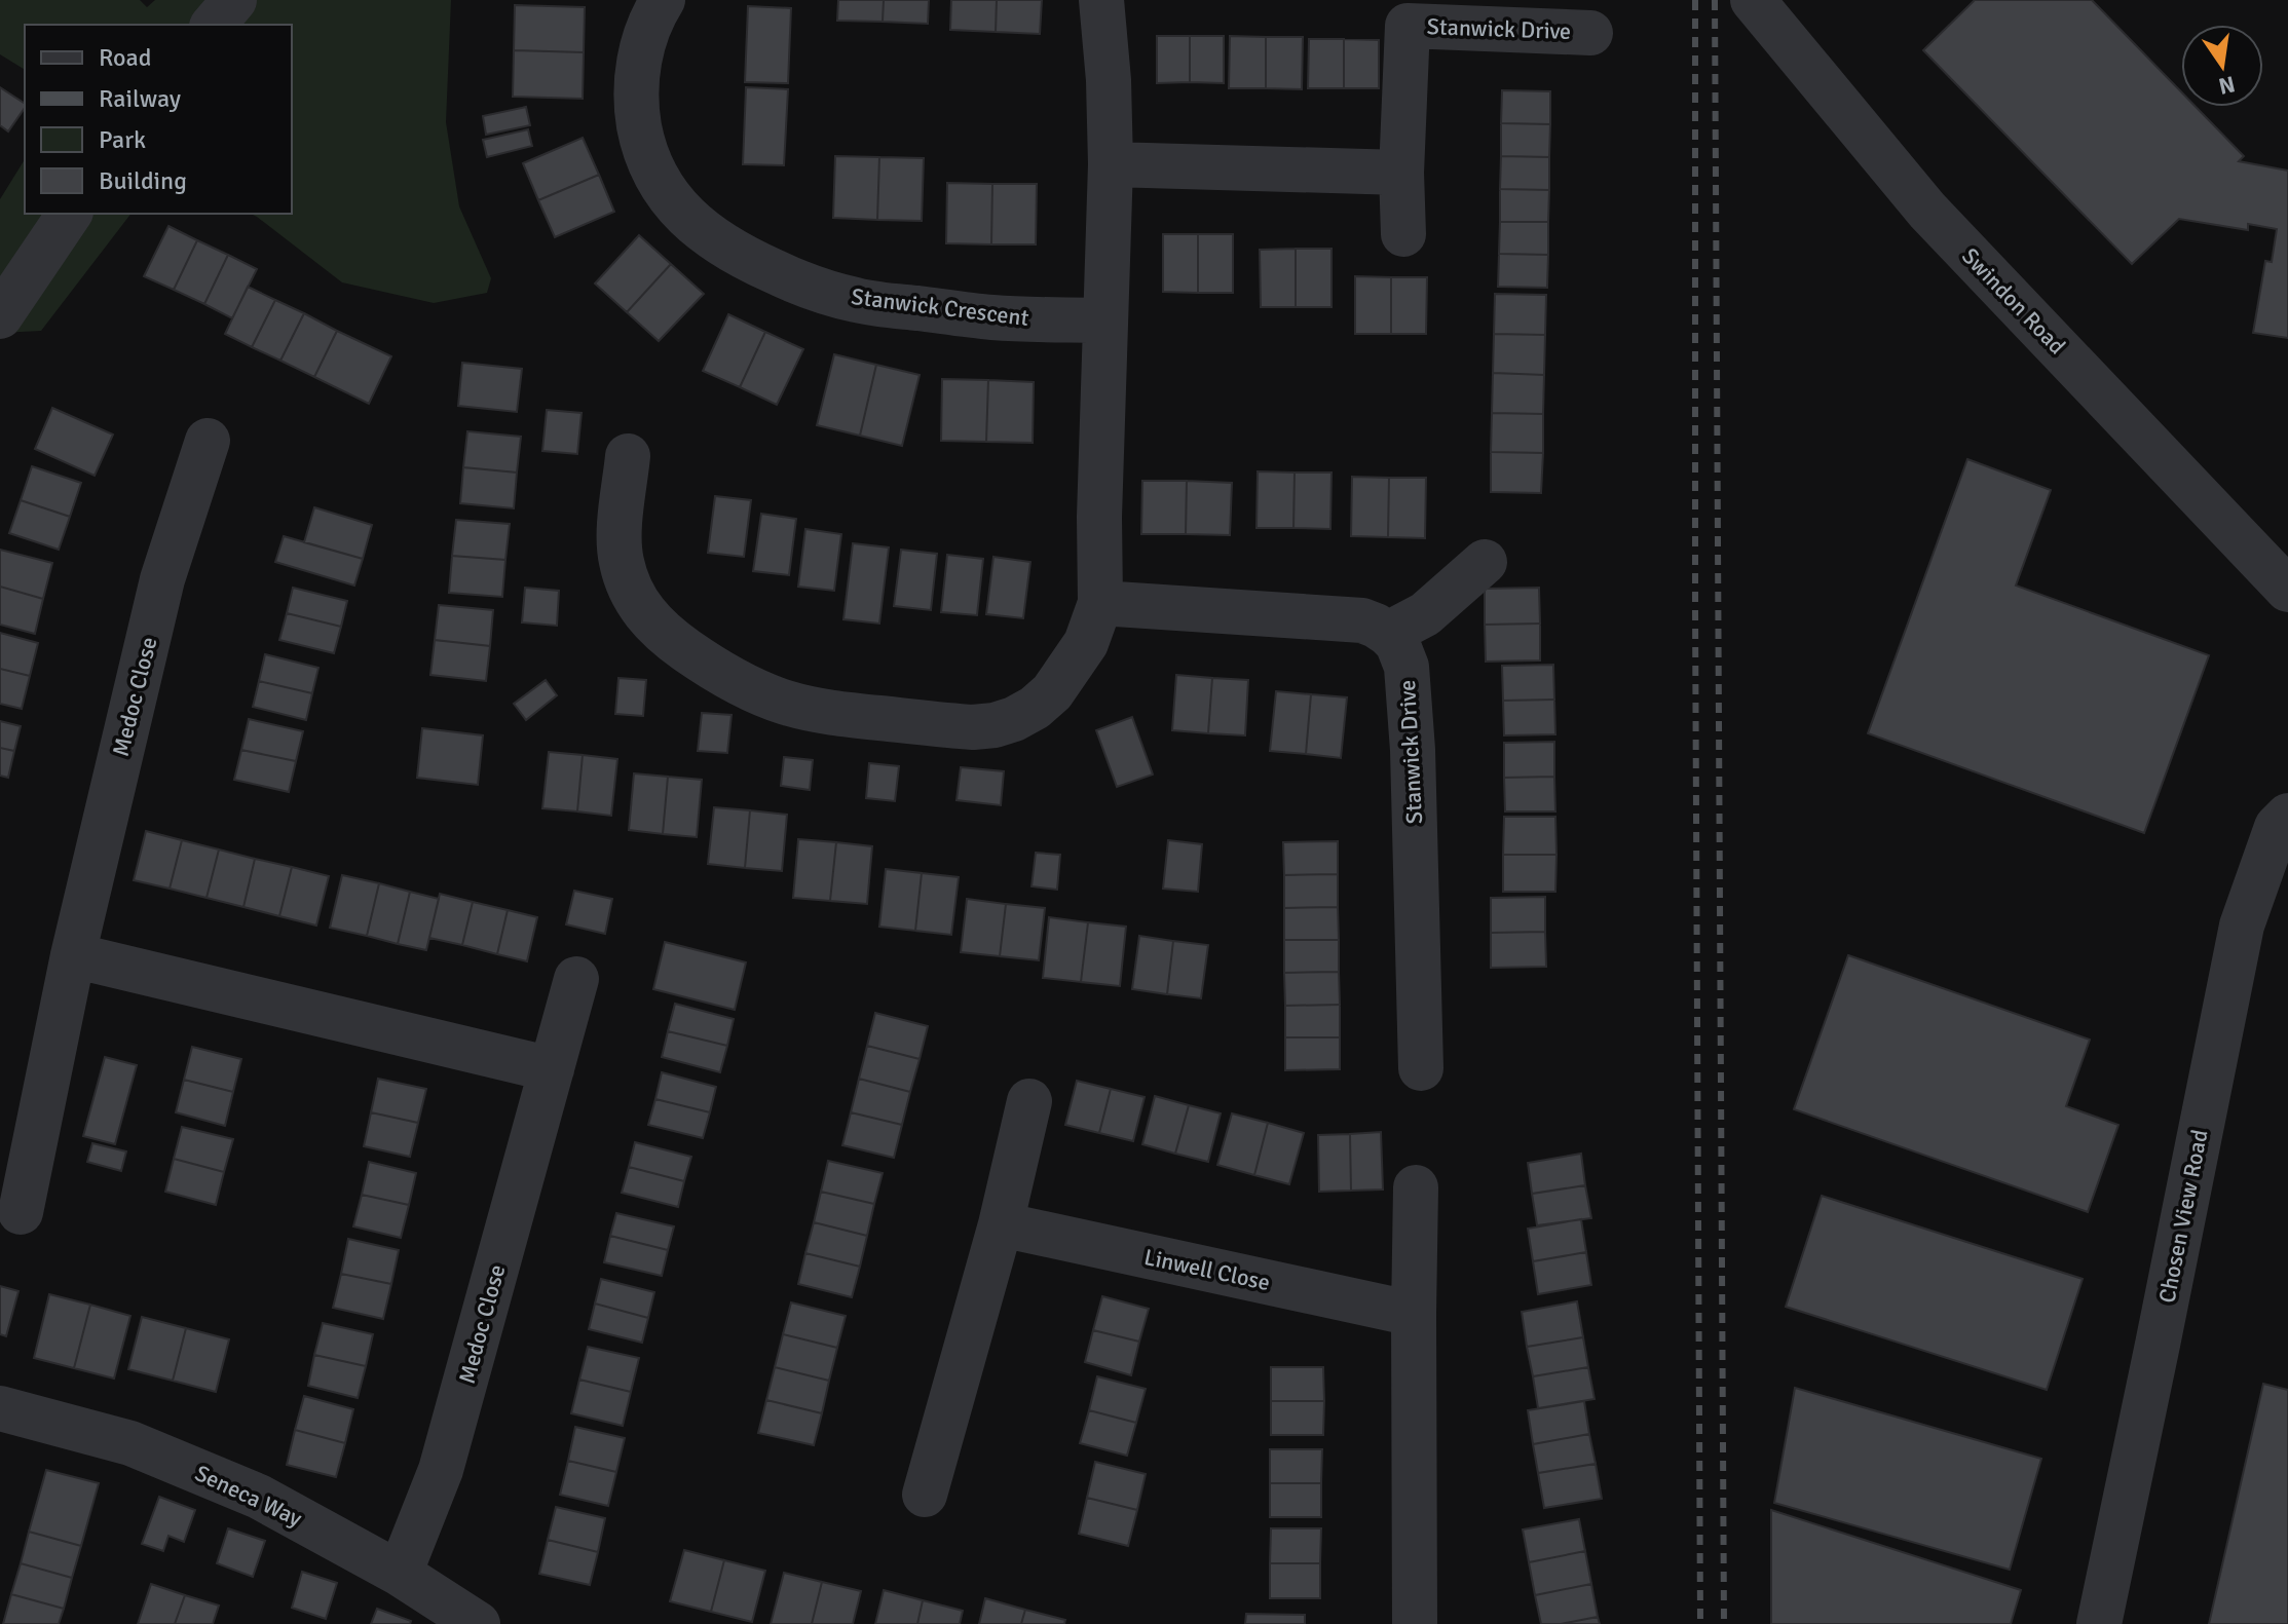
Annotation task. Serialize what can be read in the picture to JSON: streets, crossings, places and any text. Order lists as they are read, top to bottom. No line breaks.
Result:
{"streets":{"street":["Stanwick Drive","Swindon Road","Stanwick Crescent","Medoc Close","Chosen View Road","Linwell Close","Seneca Way"]},"crossings":[["Medoc Close","Seneca Way"]],"legend":["Road","Railway","Park","Building"],"north":"bottom"}
